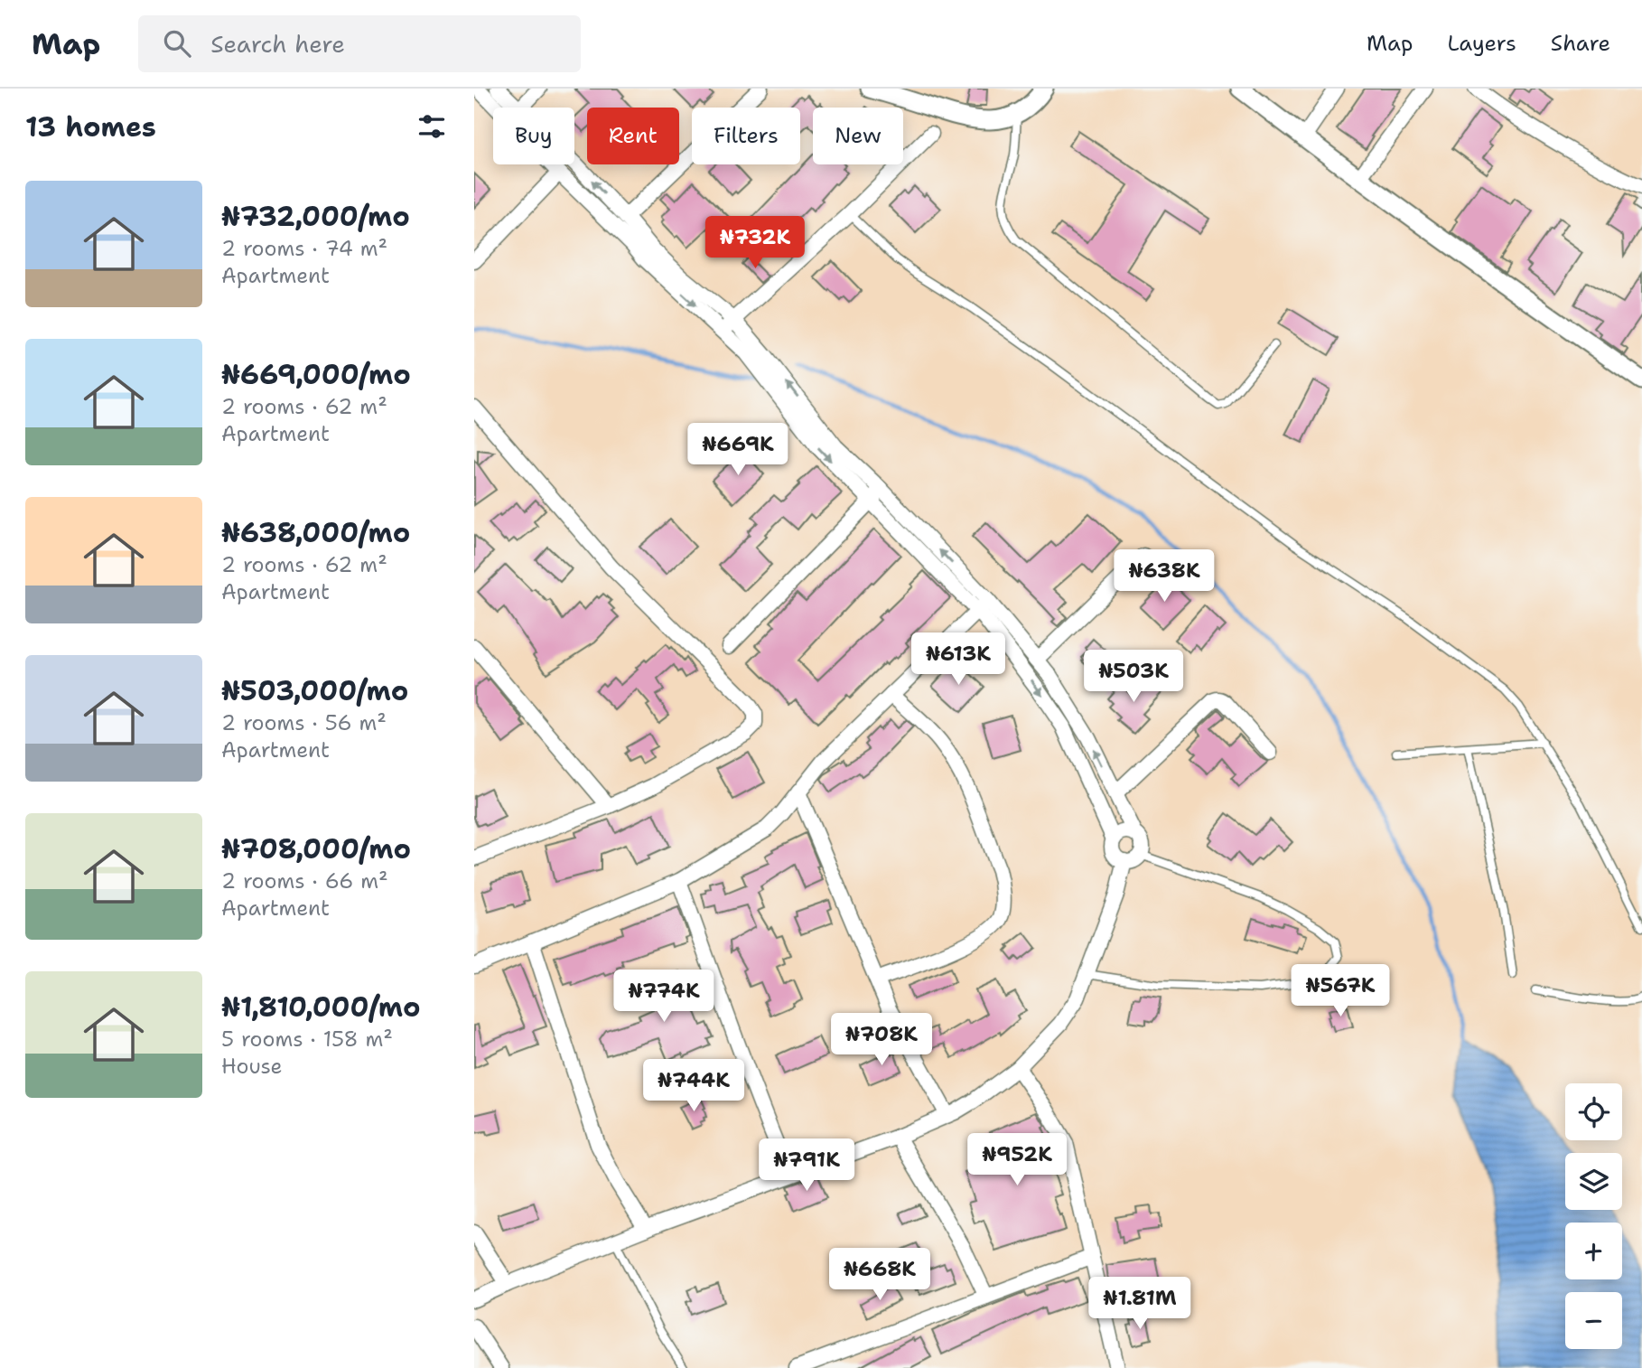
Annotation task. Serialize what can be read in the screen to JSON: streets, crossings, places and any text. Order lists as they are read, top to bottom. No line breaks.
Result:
{"page":{"header":"Map","search":"Search here","nav":["Map","Layers","Share"],"heading":"13 homes","chip":["Buy","Rent","Filters","New"],"list":[{"name":"₦732,000/mo","note":"2 rooms · 74 m² · Apartment"},{"name":"₦669,000/mo","note":"2 rooms · 62 m² · Apartment"},{"name":"₦638,000/mo","note":"2 rooms · 62 m² · Apartment"},{"name":"₦503,000/mo","note":"2 rooms · 56 m² · Apartment"},{"name":"₦708,000/mo","note":"2 rooms · 66 m² · Apartment"},{"name":"₦1,810,000/mo","note":"5 rooms · 158 m² · House"}],"price":["₦732K","₦669K","₦638K","₦613K","₦503K","₦567K","₦774K","₦708K","₦744K","₦952K","₦791K","₦668K","₦1.81M"],"map_buttons":["+","−"]}}
